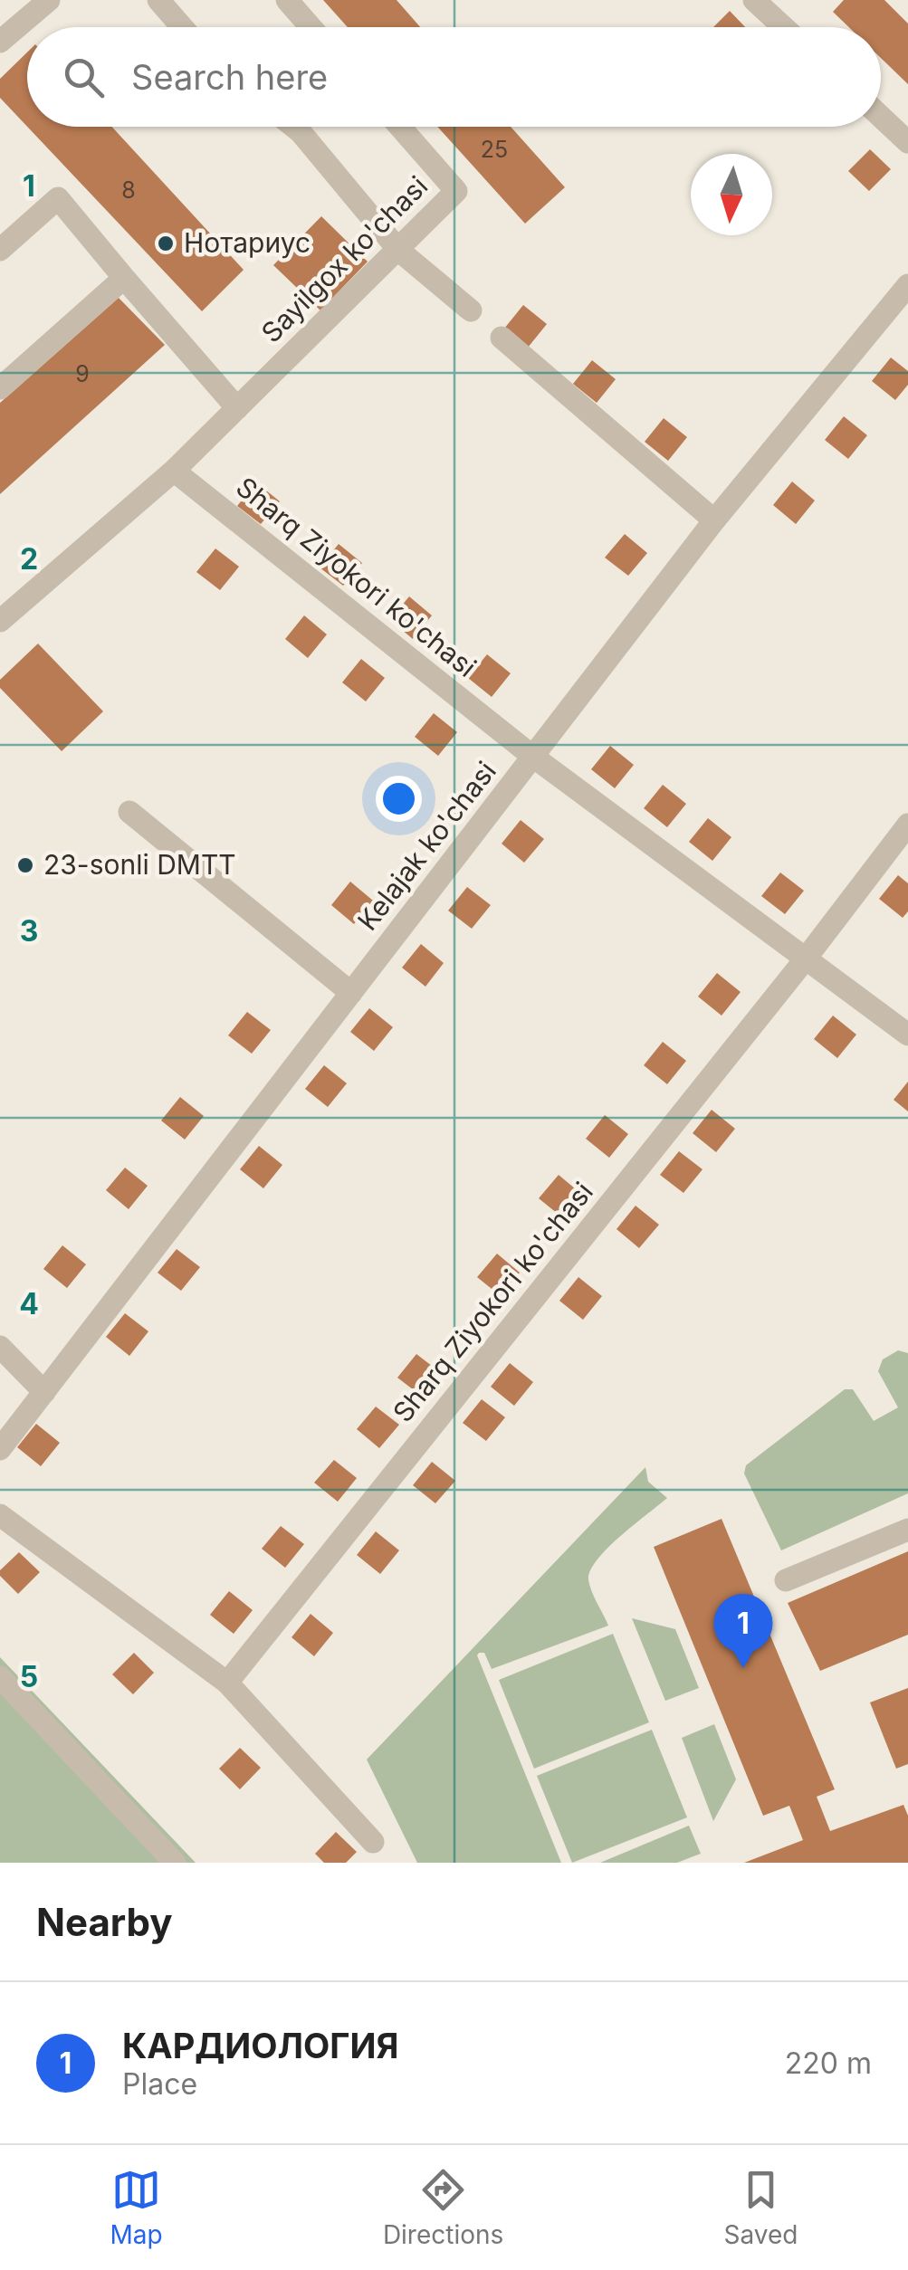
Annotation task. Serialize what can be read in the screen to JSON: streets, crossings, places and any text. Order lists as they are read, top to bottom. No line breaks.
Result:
{"streets":{"street":["Sayilgox ko'chasi","Sharq Ziyokori ko'chasi","Kelajak ko'chasi"]},"crossings":[["Sayilgox ko'chasi","Sharq Ziyokori ko'chasi"],["Sharq Ziyokori ko'chasi","Kelajak ko'chasi"]],"places":["Нотариус","23-sonli DMTT"],"house_numbers":["25","8","9"],"north":"bottom","page":{"search":"Search here","pins":"1","heading":"Nearby","list":[{"mark":"1","name":"КАРДИОЛОГИЯ","note":"Place","value":"220 m"}],"nav":["Map","Directions","Saved"]},"grid":{"rows":["1","2","3","4","5"]}}
